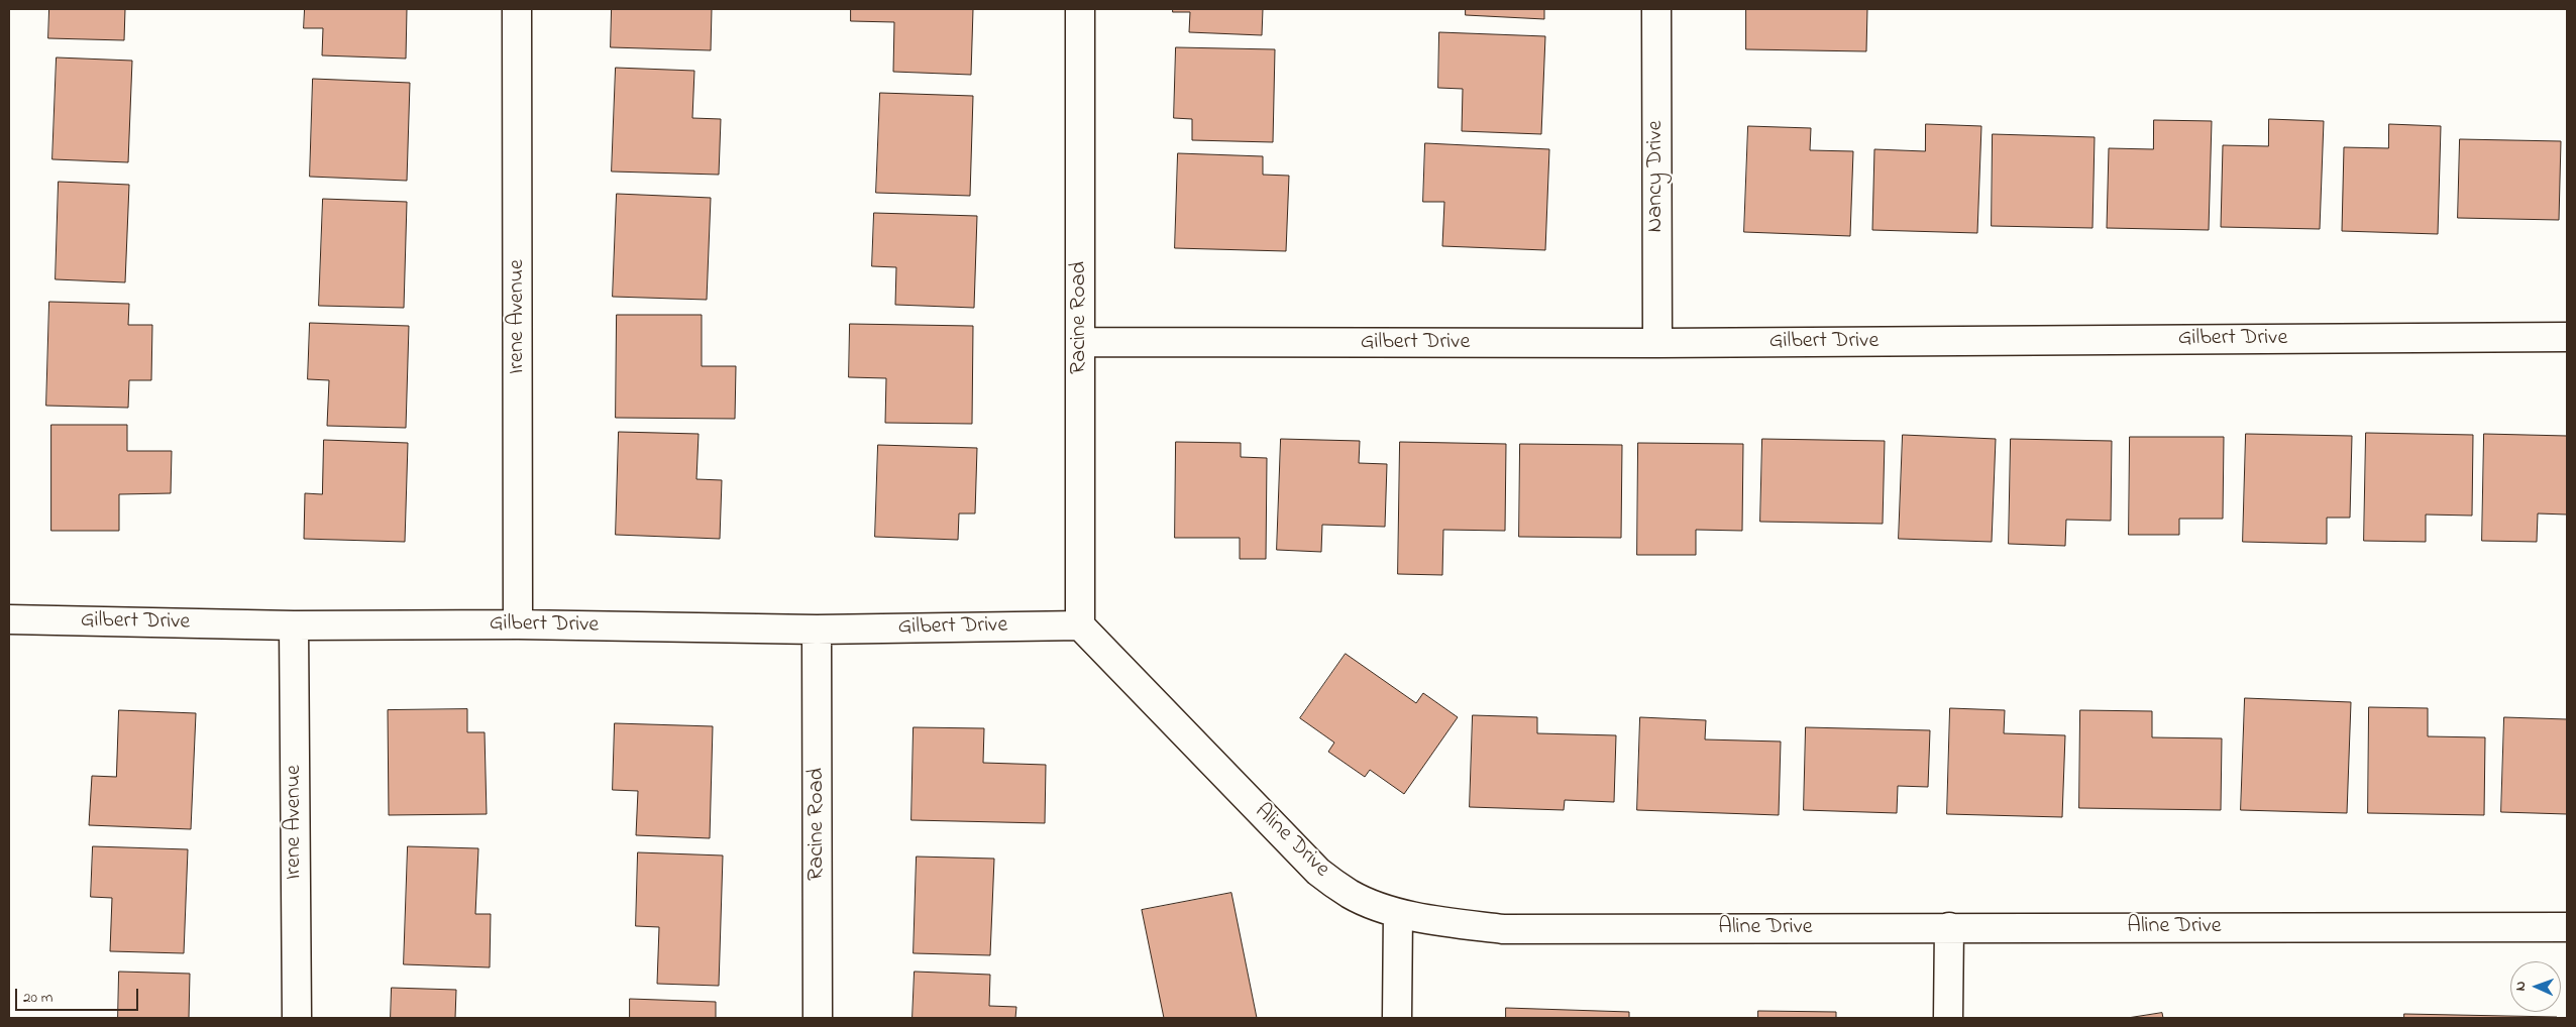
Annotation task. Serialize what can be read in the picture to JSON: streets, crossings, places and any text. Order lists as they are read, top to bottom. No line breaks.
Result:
{"streets":{"street":["Nancy Drive","Irene Avenue","Racine Road","Gilbert Drive","Aline Drive"]},"crossings":[["Nancy Drive","Gilbert Drive"],["Irene Avenue","Gilbert Drive"],["Racine Road","Gilbert Drive"],["Racine Road","Aline Drive"],["Gilbert Drive","Aline Drive"]],"scale_bar":"20 m","north":"left"}
